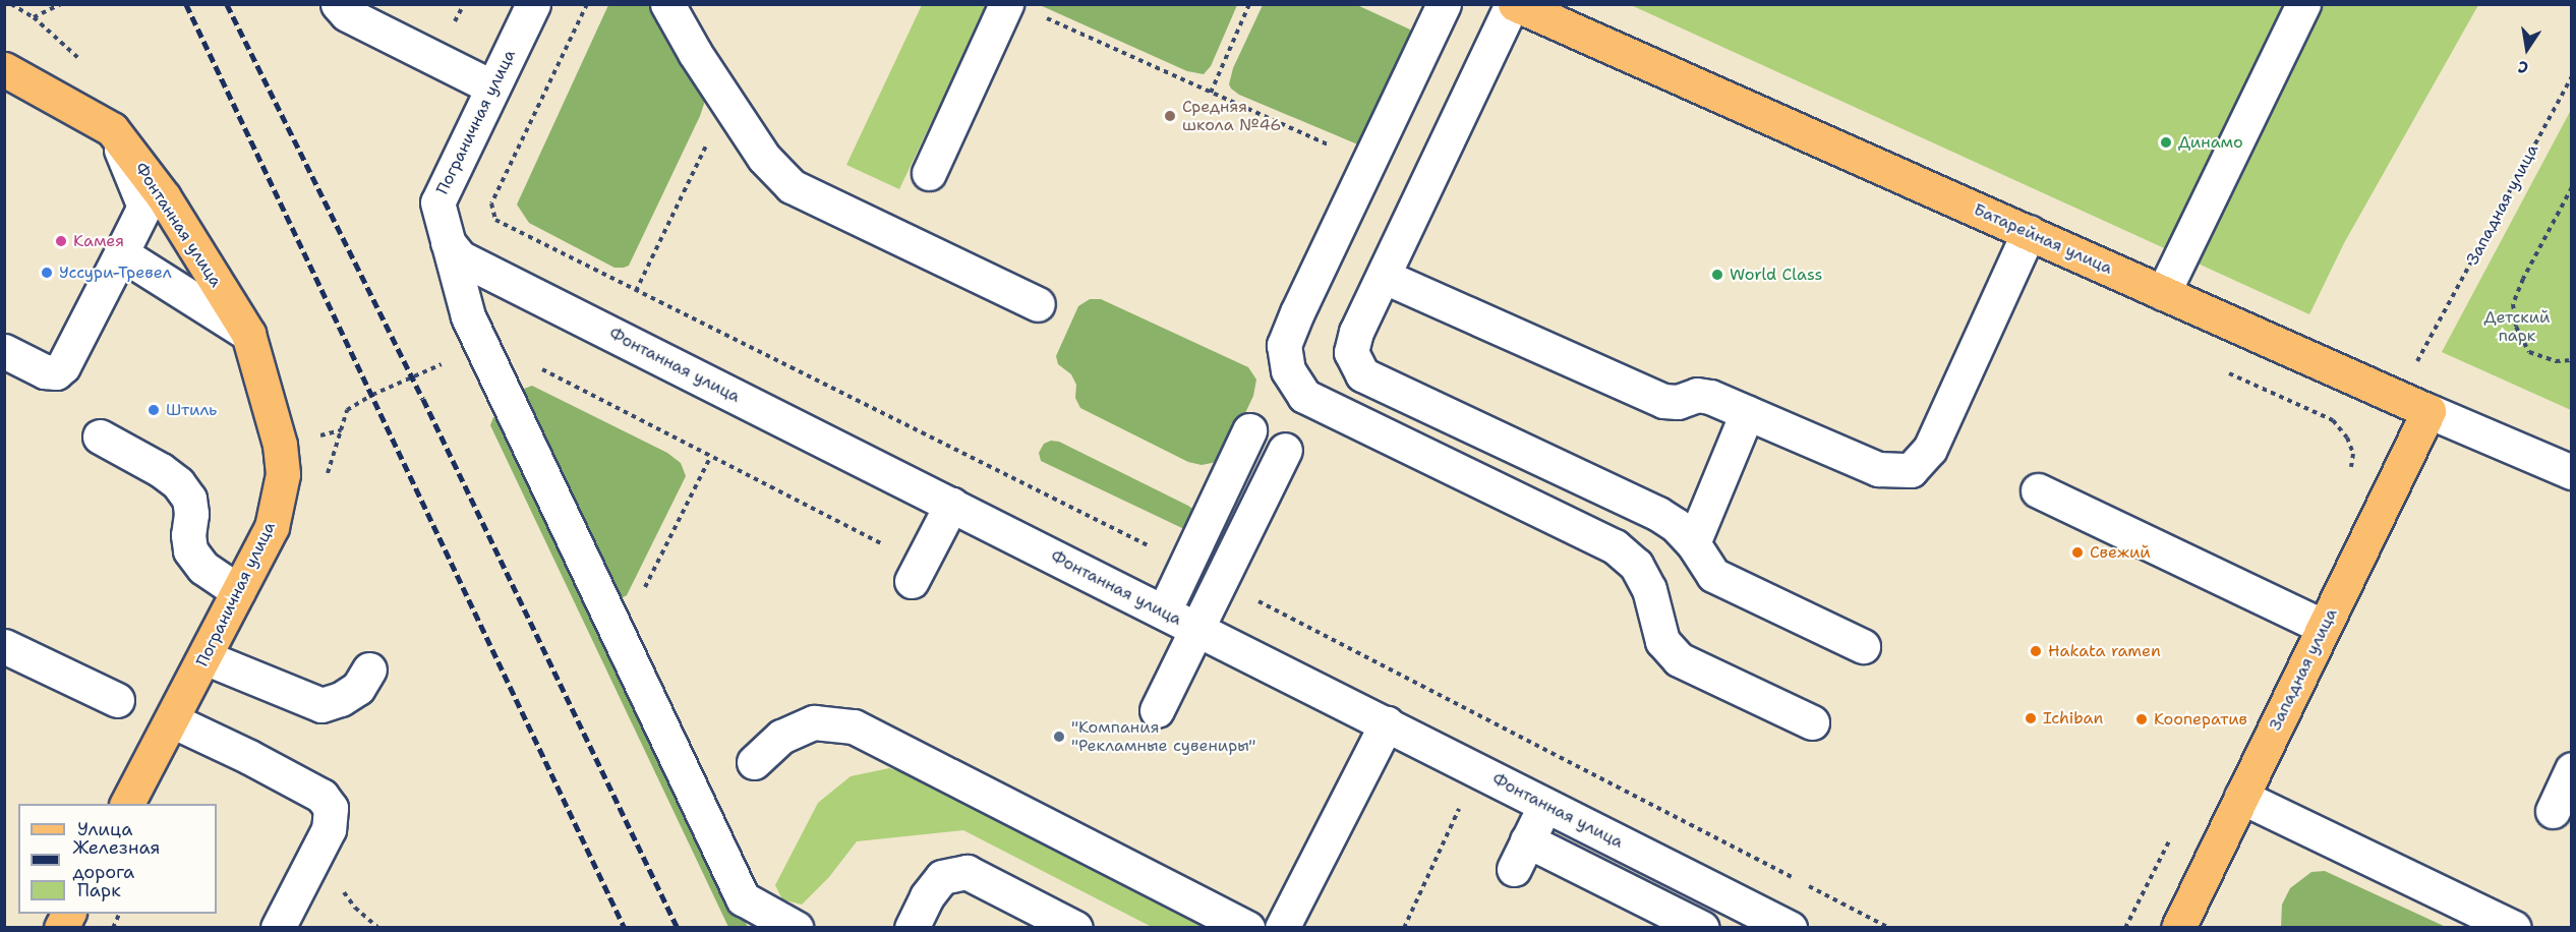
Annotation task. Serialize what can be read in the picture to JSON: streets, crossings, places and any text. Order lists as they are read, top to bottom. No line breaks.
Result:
{"streets":{"main road":["Пограничная улица","Западная улица","Фонтанная улица","Батарейная улица"]},"crossings":[["Пограничная улица","Фонтанная улица"],["Западная улица","Батарейная улица"]],"parks":["Детский парк"],"places":["Средняя школа №46","Динамо","Камея","Уссури-Тревел","World Class","Штиль","Свежий","Hakata ramen","Ichiban","Кооператив","\"Компания \"Рекламные сувениры\""],"legend":["Улица","Железная дорога","Парк"],"north":"bottom"}
